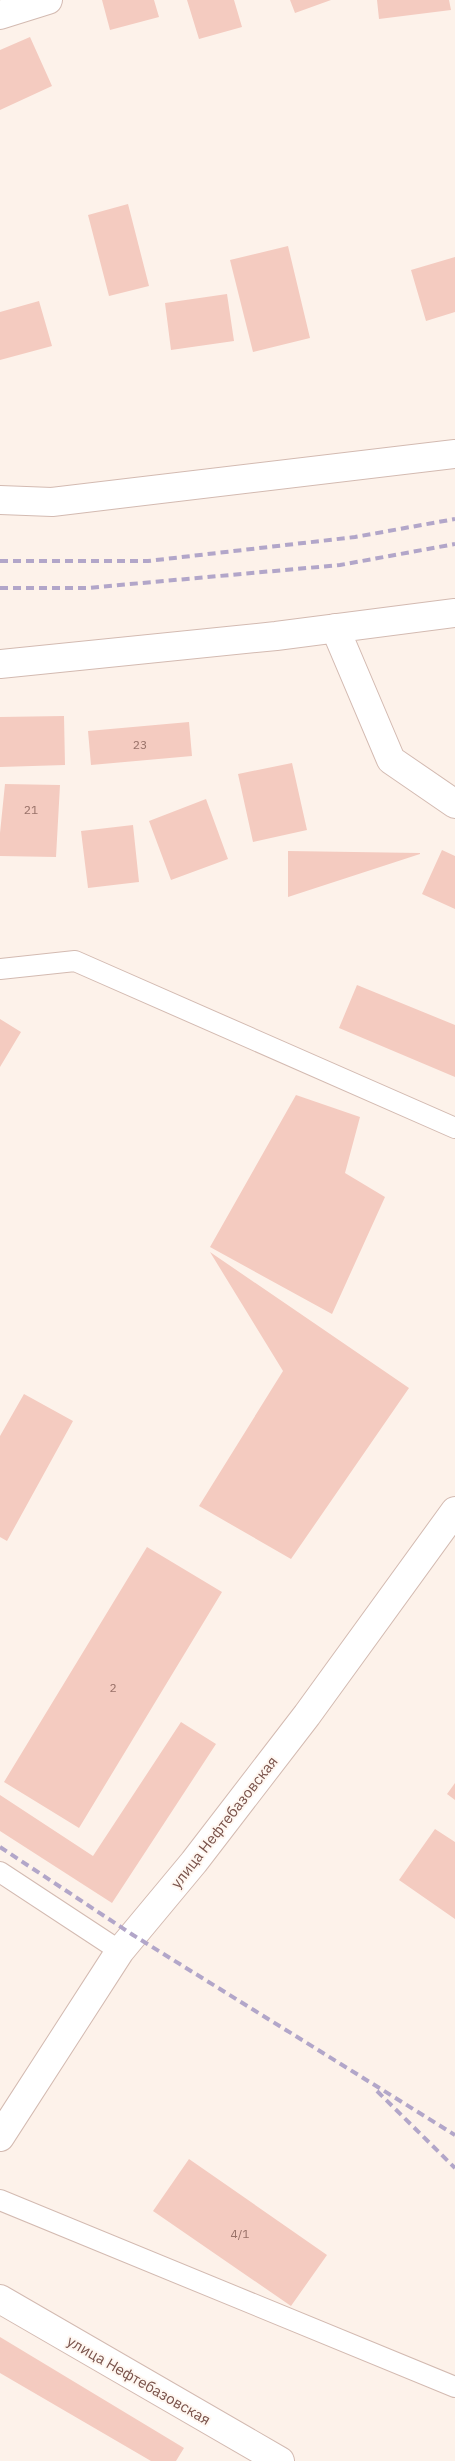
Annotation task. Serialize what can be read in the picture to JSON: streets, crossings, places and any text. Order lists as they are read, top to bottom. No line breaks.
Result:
{"streets":{"street":["улица Нефтебазовская"]},"house_numbers":["23","21","2","4/1"]}
